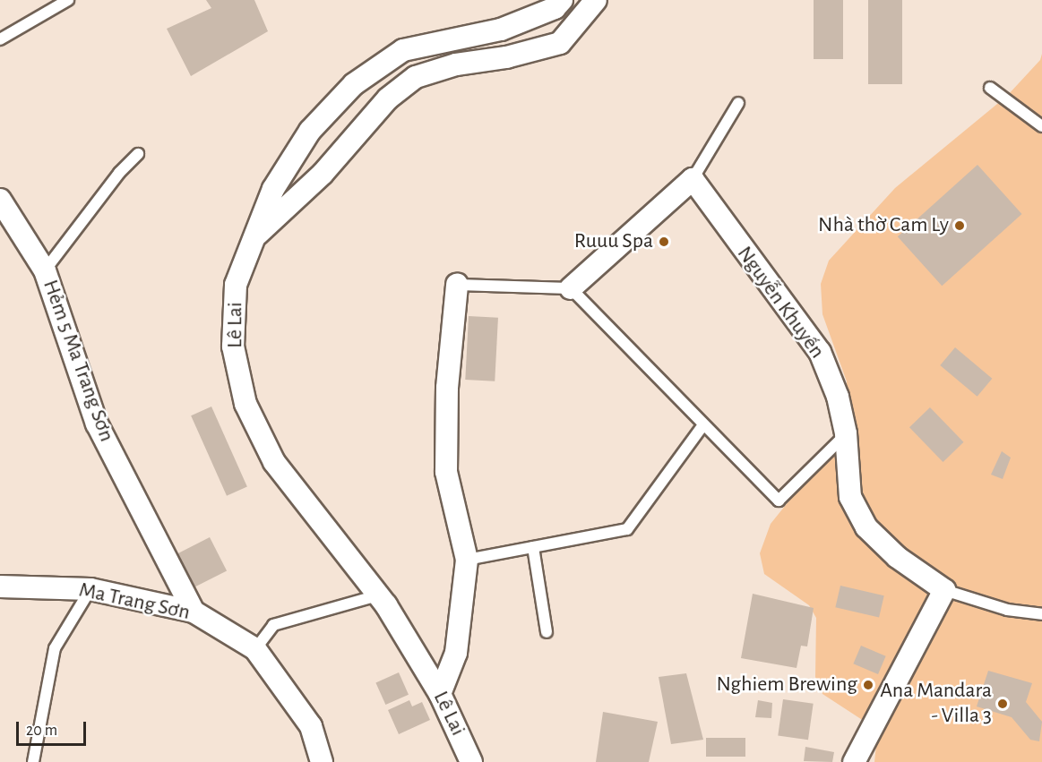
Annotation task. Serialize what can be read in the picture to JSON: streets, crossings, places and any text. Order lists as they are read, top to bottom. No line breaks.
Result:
{"streets":{"street":["Nguyễn Khuyến","Lê Lai","Hẻm 5 Ma Trang Sơn","Ma Trang Sơn"]},"crossings":[["Hẻm 5 Ma Trang Sơn","Ma Trang Sơn"]],"places":["Nhà thờ Cam Ly","Ruuu Spa","Nghiem Brewing","Ana Mandara - Villa 3"],"scale_bar":"20 m"}
